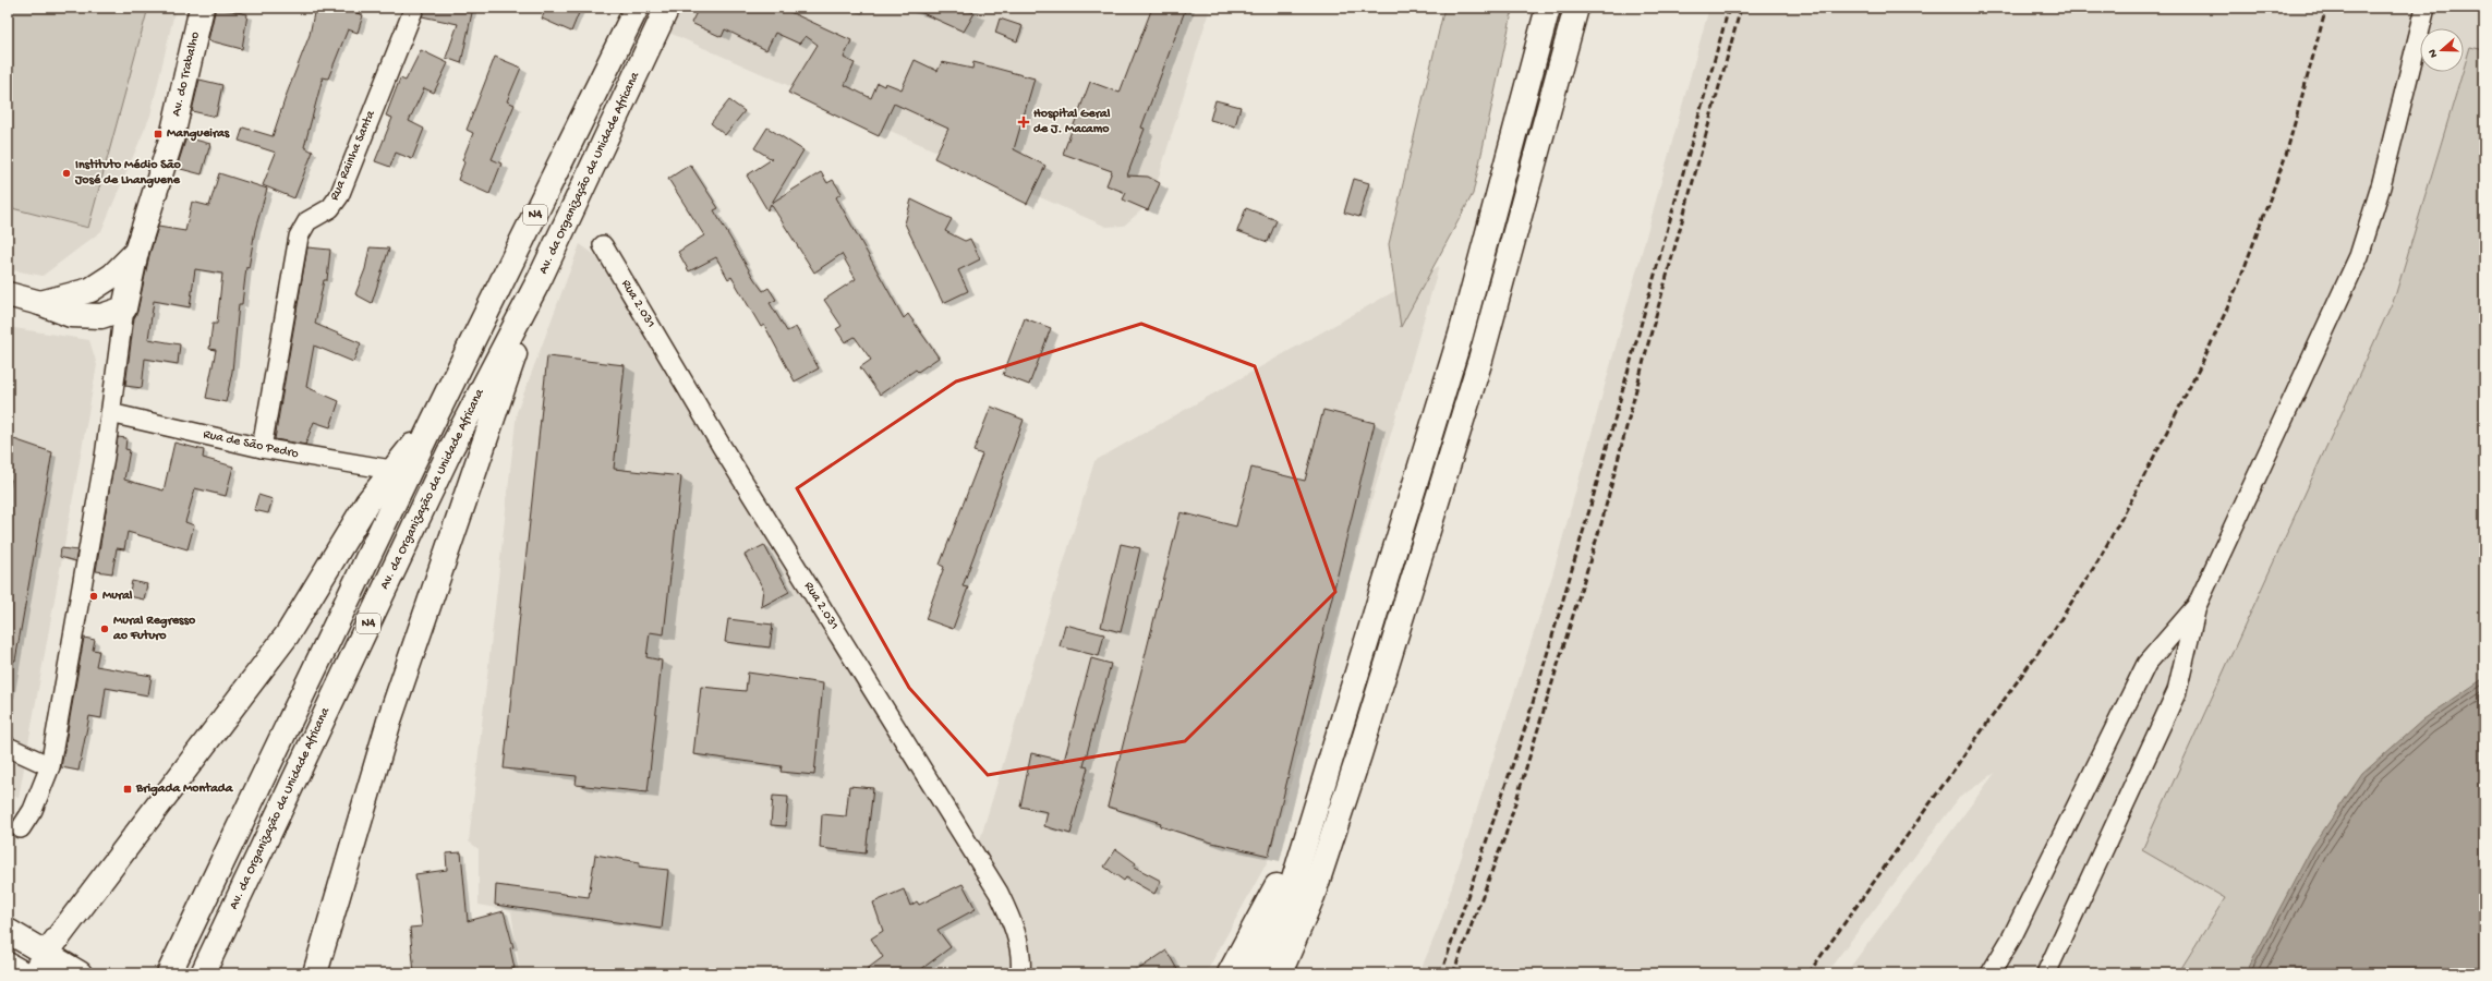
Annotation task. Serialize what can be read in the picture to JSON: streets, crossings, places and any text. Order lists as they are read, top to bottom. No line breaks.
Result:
{"streets":{"main road":["Av. do Trabalho","Av. da Organização da Unidade Africana","N4"],"street":["Rua Rainha Santa","Rua 2.031","Rua de São Pedro"]},"crossings":[["Rua Rainha Santa","Rua de São Pedro"]],"places":{"health":["Hospital Geral de J. Macamo"],"transit":["Mangueiras","Brigada Montada"],"other":["Instituto Médio São José de Lhanguene","Mural","Mural Regresso ao Futuro"]},"north":"left"}
